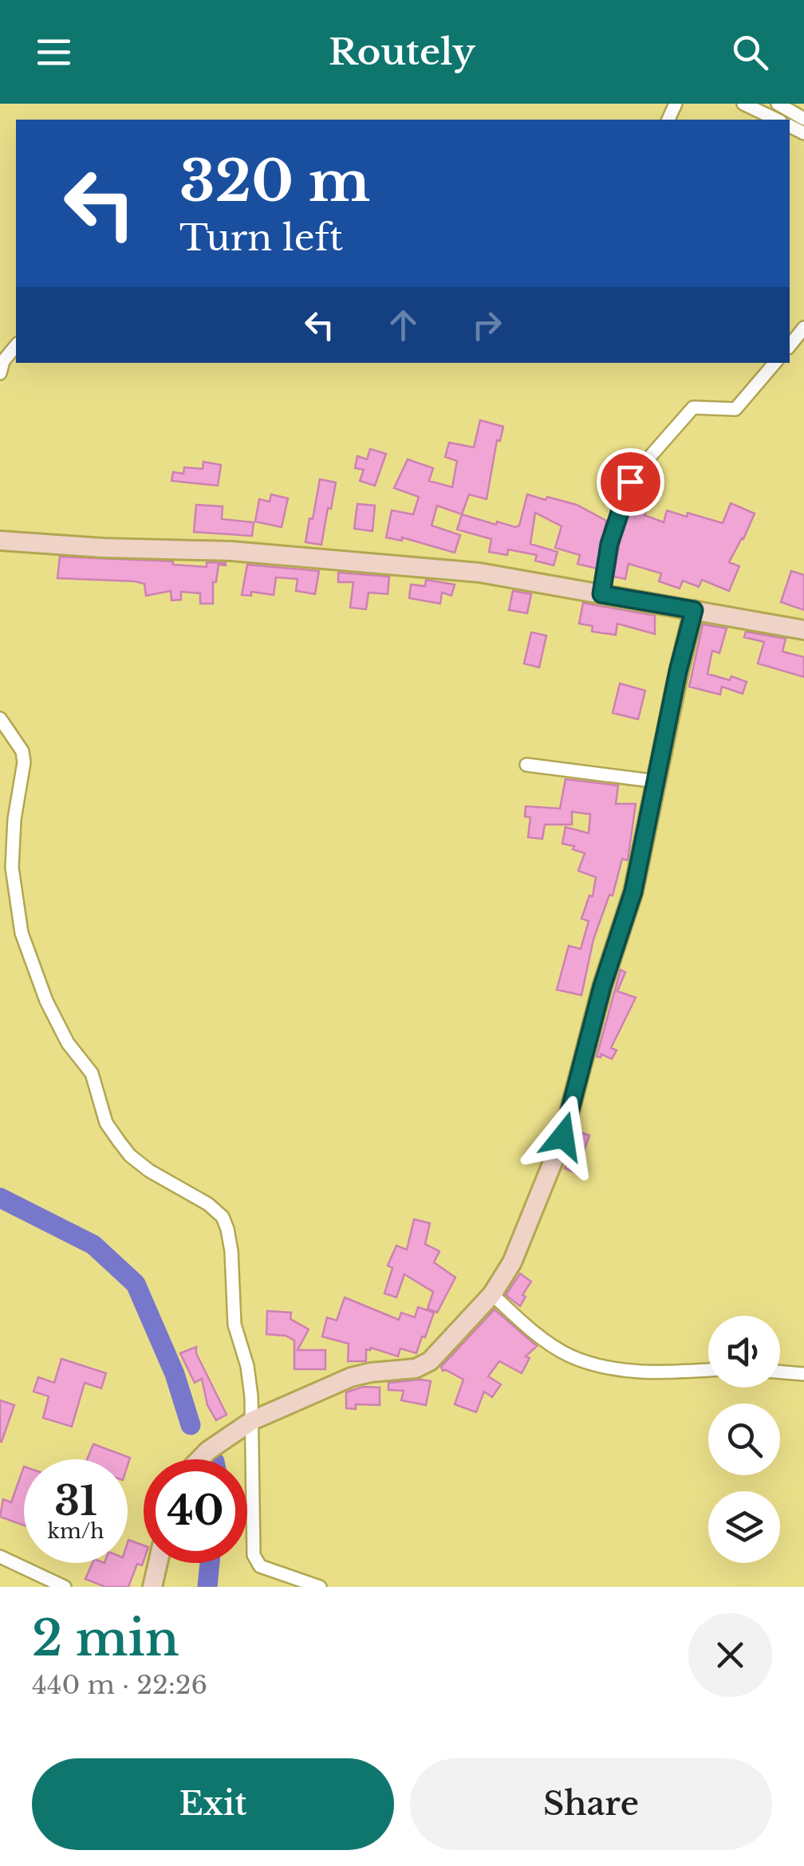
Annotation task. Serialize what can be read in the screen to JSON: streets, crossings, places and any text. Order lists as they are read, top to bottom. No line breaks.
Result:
{"page":{"header":"Routely","turn":["320 m","Turn left"],"speed":"31 km/h","limit":"40","heading":["2 min","440 m · 22:26"],"buttons":["Exit","Share"]}}
